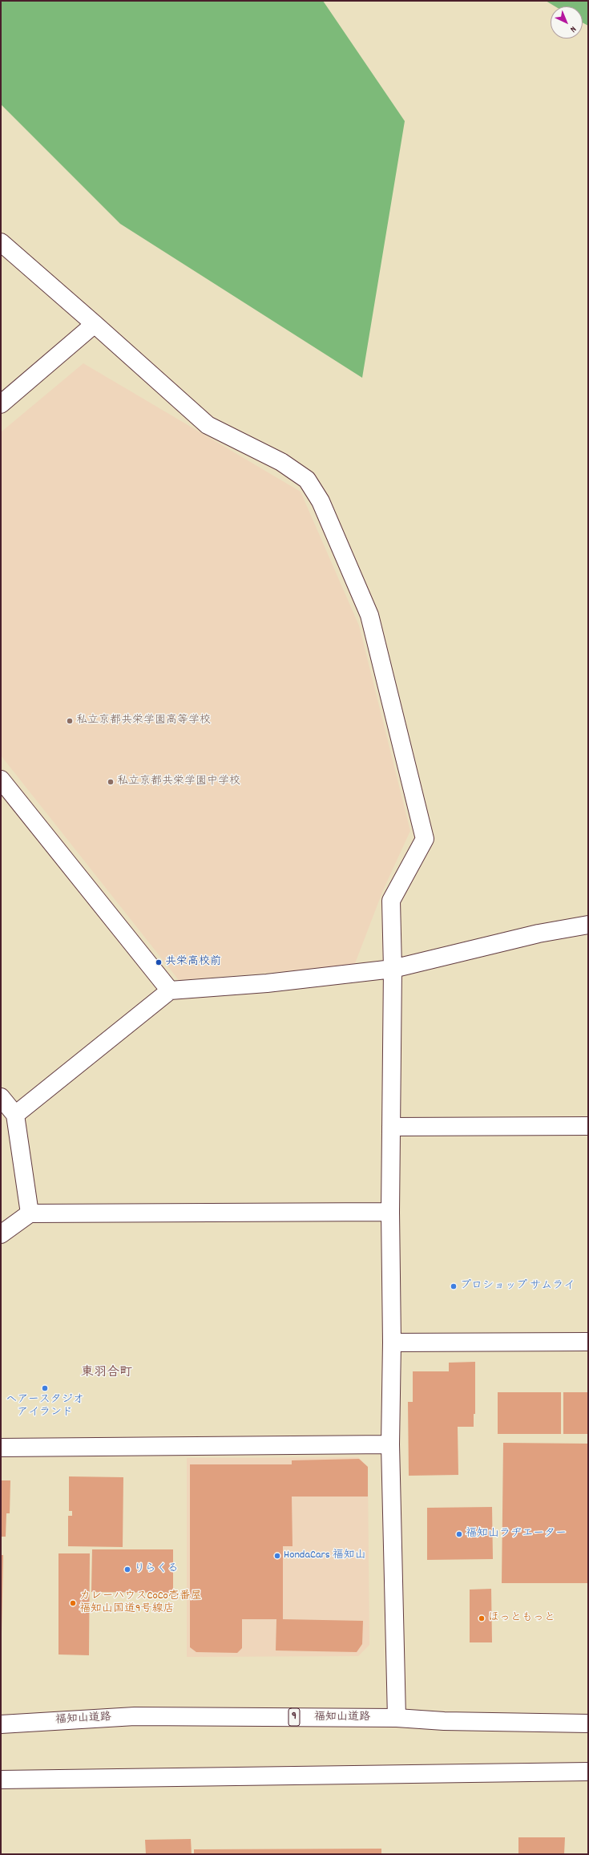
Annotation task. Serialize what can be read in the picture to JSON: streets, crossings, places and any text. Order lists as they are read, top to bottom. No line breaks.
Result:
{"streets":{"main road":["9","福知山道路"]},"districts":["東羽合町"],"places":["私立京都共栄学園高等学校","私立京都共栄学園中学校","共栄高校前","プロショップ サムライ","ヘアースタジオ アイランド","福知山ラヂエーター","HondaCars 福知山","りらくる","カレーハウスCoCo壱番屋 福知山国道9号線店","ほっともっと"],"north":"bottom right"}
